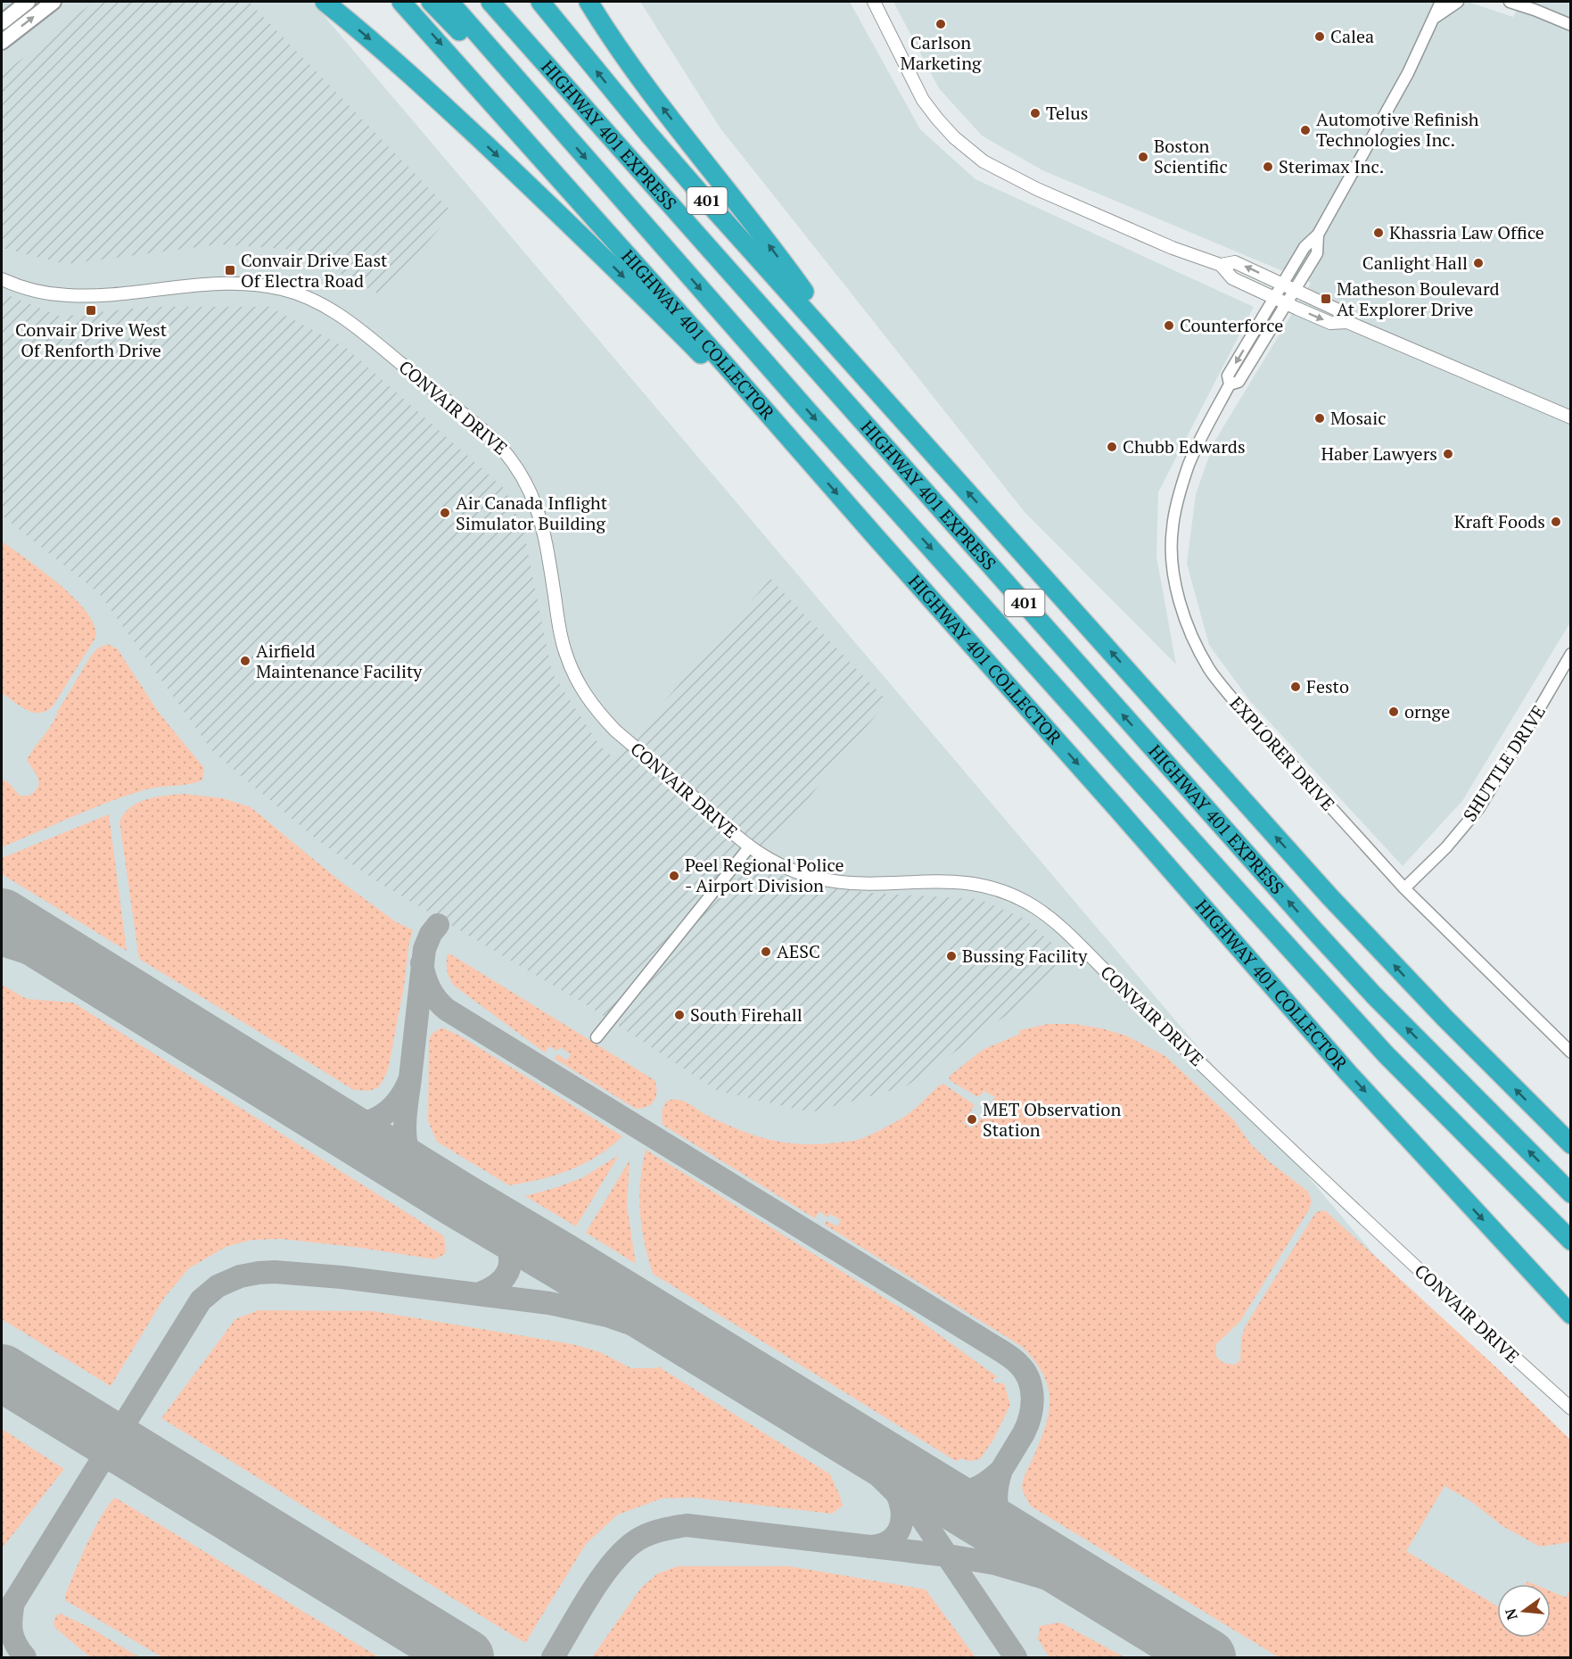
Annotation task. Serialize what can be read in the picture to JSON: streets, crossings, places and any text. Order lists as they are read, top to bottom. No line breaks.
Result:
{"streets":{"highway":["HIGHWAY 401 EXPRESS","401","HIGHWAY 401 COLLECTOR"],"street":["CONVAIR DRIVE","EXPLORER DRIVE","SHUTTLE DRIVE"]},"crossings":[["HIGHWAY 401 EXPRESS","401"],["EXPLORER DRIVE","SHUTTLE DRIVE"]],"places":{"other":["Carlson Marketing","Calea","Telus","Automotive Refinish Technologies Inc.","Boston Scientific","Sterimax Inc.","Khassria Law Office","Canlight Hall","Counterforce","Mosaic","Chubb Edwards","Haber Lawyers","Air Canada Inflight Simulator Building","Kraft Foods","Airfield Maintenance Facility","Festo","ornge","Peel Regional Police - Airport Division","AESC","Bussing Facility","South Firehall","MET Observation Station"],"transit":["Convair Drive East Of Electra Road","Matheson Boulevard At Explorer Drive","Convair Drive West Of Renforth Drive"]},"north":"left"}
